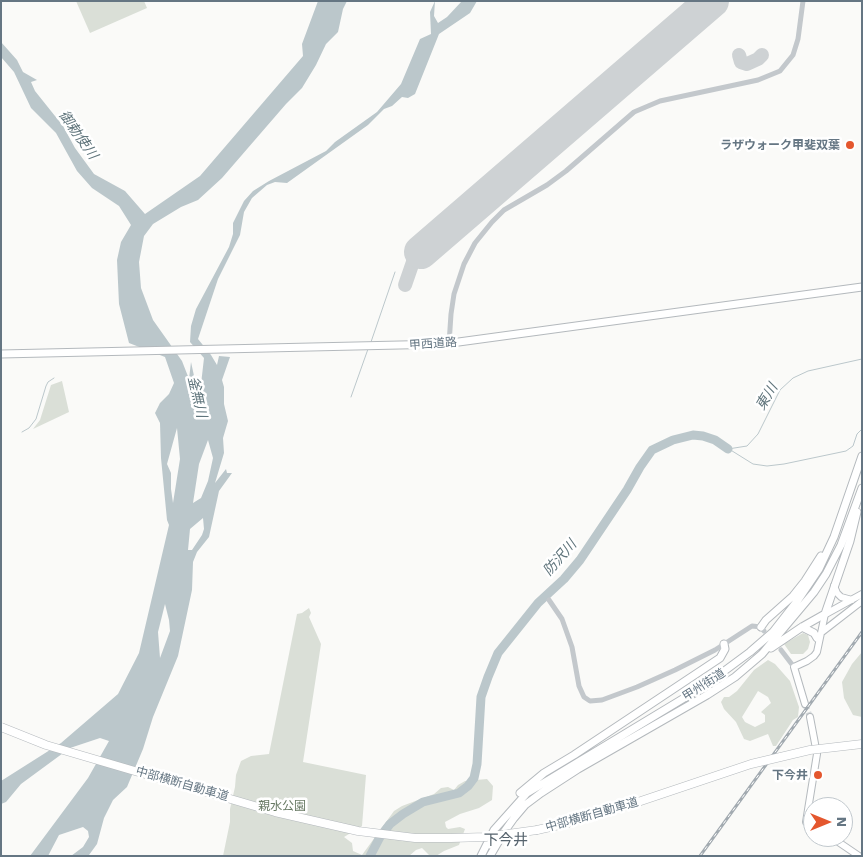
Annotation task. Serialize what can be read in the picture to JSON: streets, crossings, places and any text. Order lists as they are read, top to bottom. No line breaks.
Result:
{"streets":{"highway":["甲西道路","甲州街道","中部横断自動車道"]},"districts":["下今井"],"water":["御勅使川","釜無川","東川","防沢川"],"parks":["親水公園"],"places":["ラザウォーク甲斐双葉","下今井"],"north":"right"}
